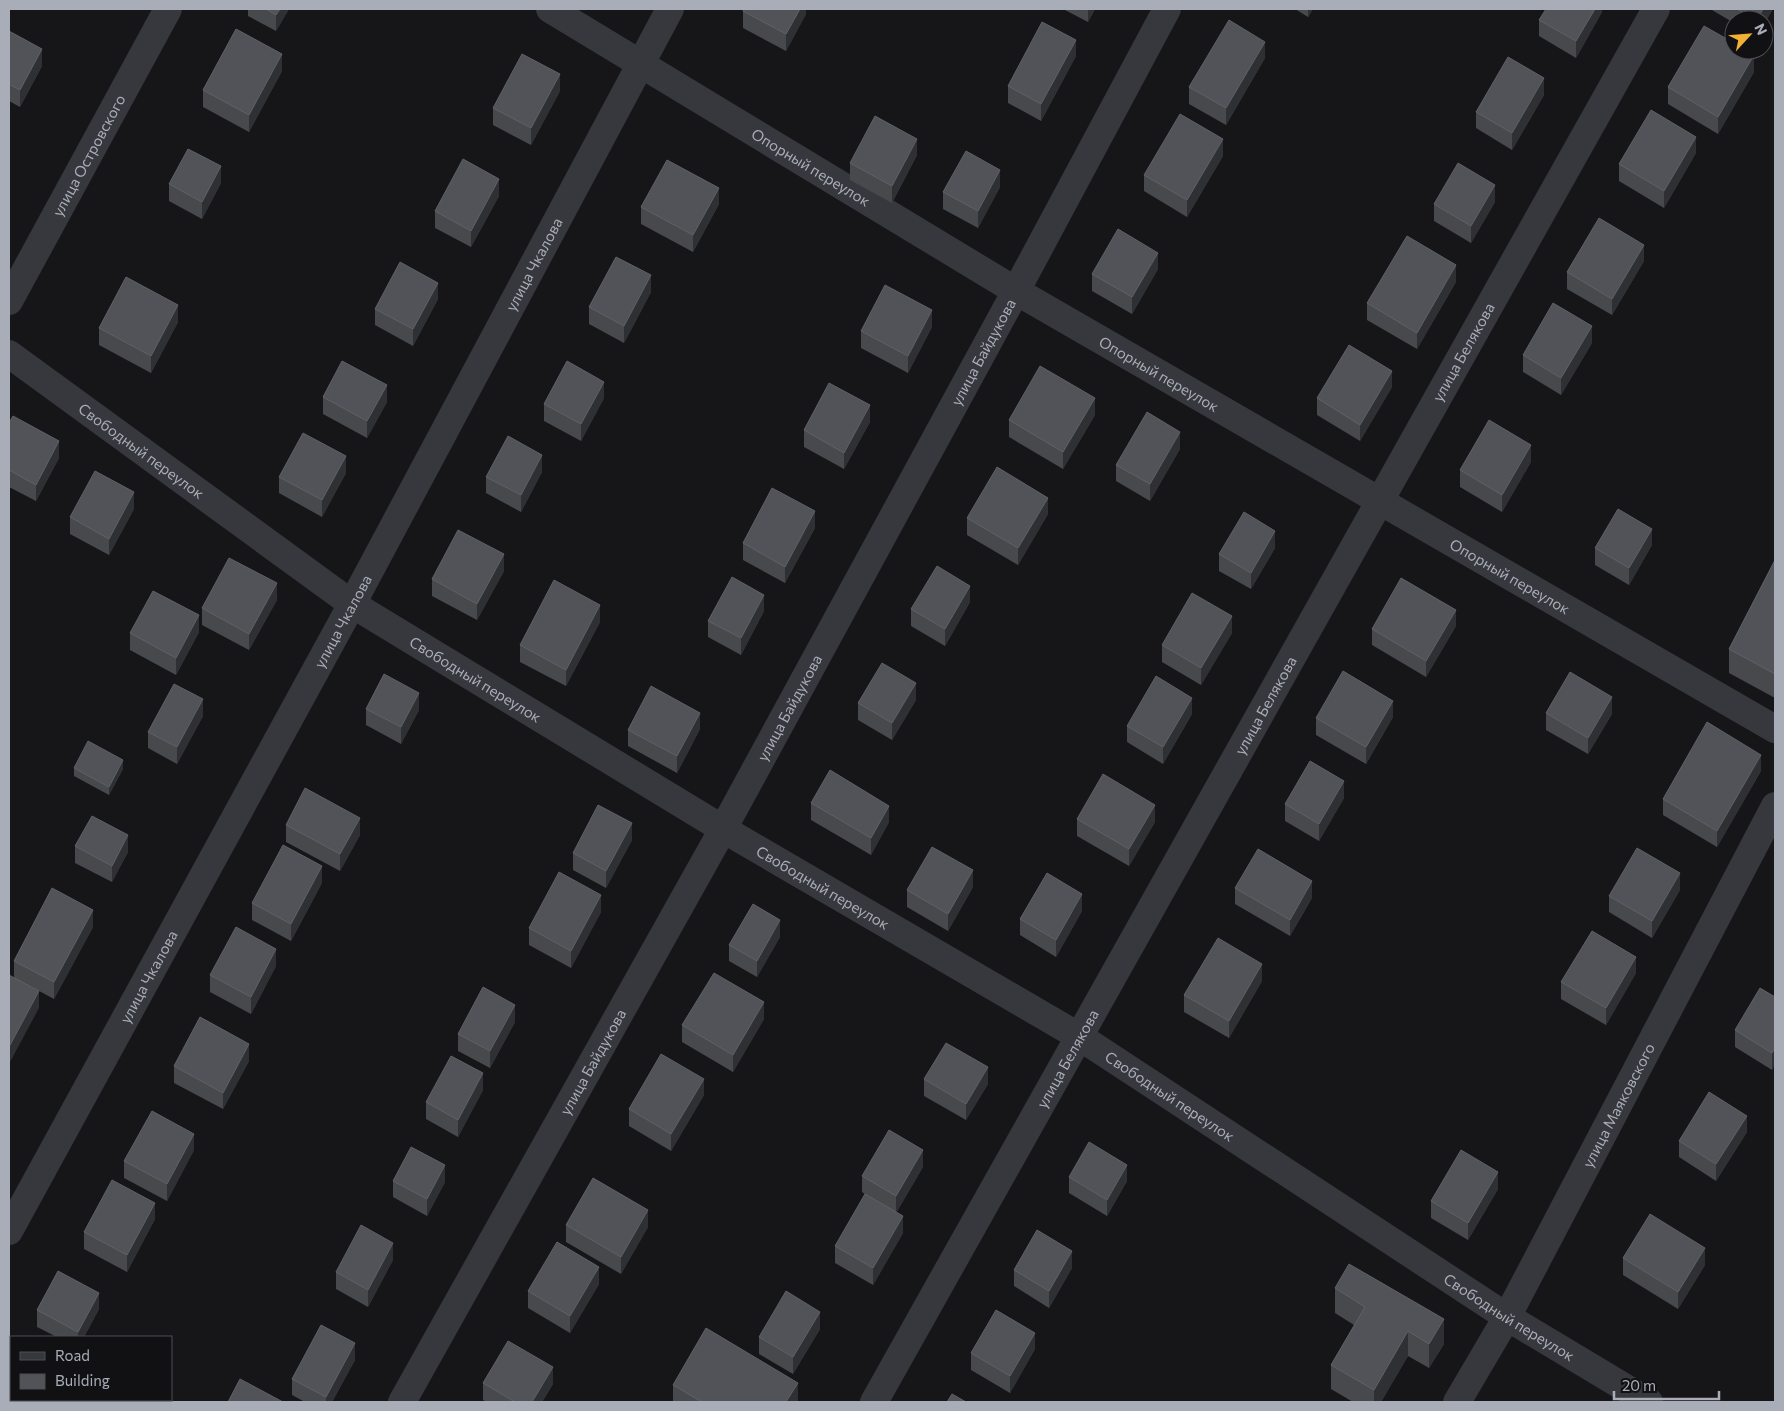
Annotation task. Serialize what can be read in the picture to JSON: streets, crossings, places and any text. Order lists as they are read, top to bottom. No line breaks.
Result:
{"streets":{"street":["улица Островского","Опорный переулок","улица Чкалова","улица Байдукова","улица Белякова","Свободный переулок","улица Маяковского"]},"crossings":[["Опорный переулок","улица Чкалова"],["Опорный переулок","улица Байдукова"],["Опорный переулок","улица Белякова"],["улица Чкалова","Свободный переулок"],["улица Байдукова","Свободный переулок"],["улица Белякова","Свободный переулок"],["Свободный переулок","улица Маяковского"]],"legend":["Road","Building"],"scale_bar":"20 m","north":"top right"}
